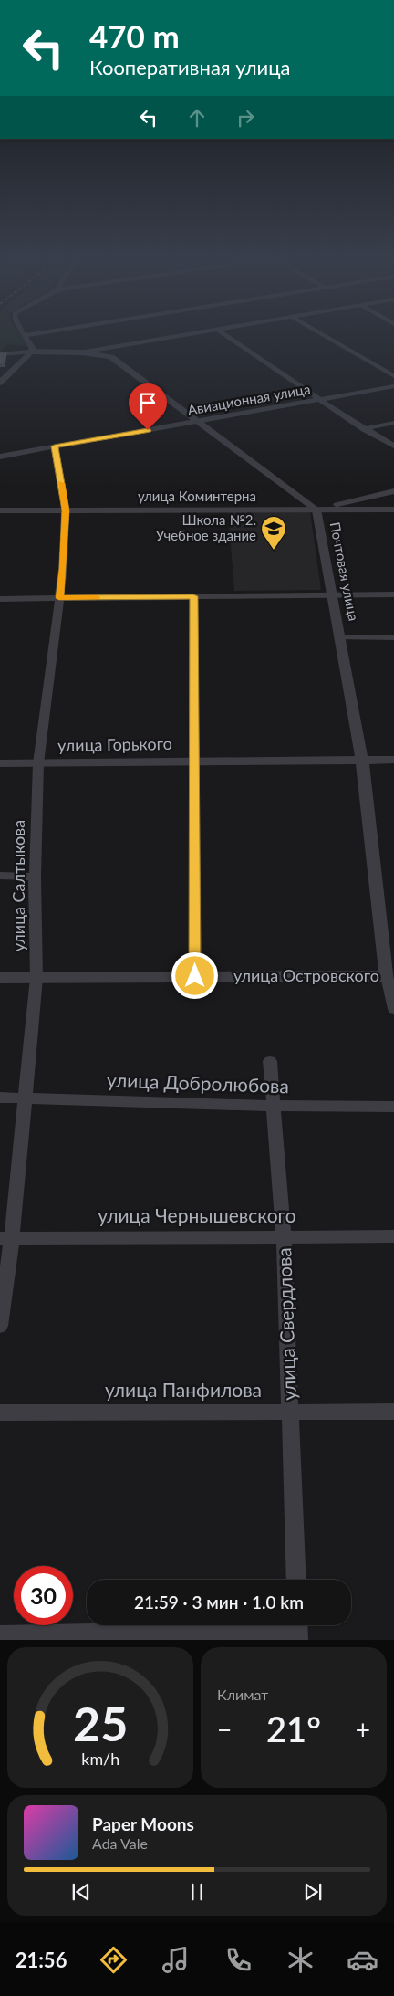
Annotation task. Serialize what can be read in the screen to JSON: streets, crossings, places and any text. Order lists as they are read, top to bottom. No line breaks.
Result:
{"streets":{"street":["Авиационная улица","улица Коминтерна","Почтовая улица","улица Горького","улица Салтыкова","улица Островского","улица Добролюбова","улица Чернышевского","улица Свердлова","улица Панфилова"]},"crossings":[["Авиационная улица","Почтовая улица"],["Авиационная улица","улица Салтыкова"],["улица Коминтерна","Почтовая улица"],["улица Коминтерна","улица Салтыкова"],["Почтовая улица","улица Горького"],["Почтовая улица","улица Островского"],["улица Горького","улица Салтыкова"],["улица Салтыкова","улица Островского"],["улица Салтыкова","улица Добролюбова"],["улица Салтыкова","улица Чернышевского"],["улица Добролюбова","улица Свердлова"],["улица Чернышевского","улица Свердлова"],["улица Свердлова","улица Панфилова"]],"places":{"school or university":["Школа №2. Учебное здание"]},"page":{"turn":["470 m","Кооперативная улица"],"limit":"30","trip":"21:59 · 3 мин · 1.0 km","tile":"Климат","heat":["−","21°","+"],"song":["Paper Moons","Ada Vale"],"tabs":"21:56","gauge":["25","km/h"]}}
